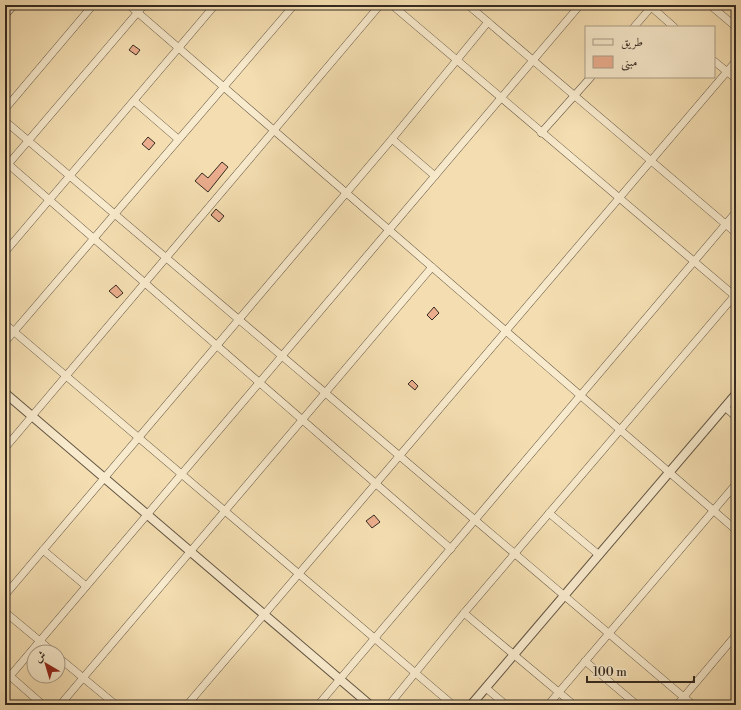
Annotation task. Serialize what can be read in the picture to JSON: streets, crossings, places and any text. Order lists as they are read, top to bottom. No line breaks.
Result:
{"legend":["طريق","مبنى"],"scale_bar":"100 m","north":"top left"}
